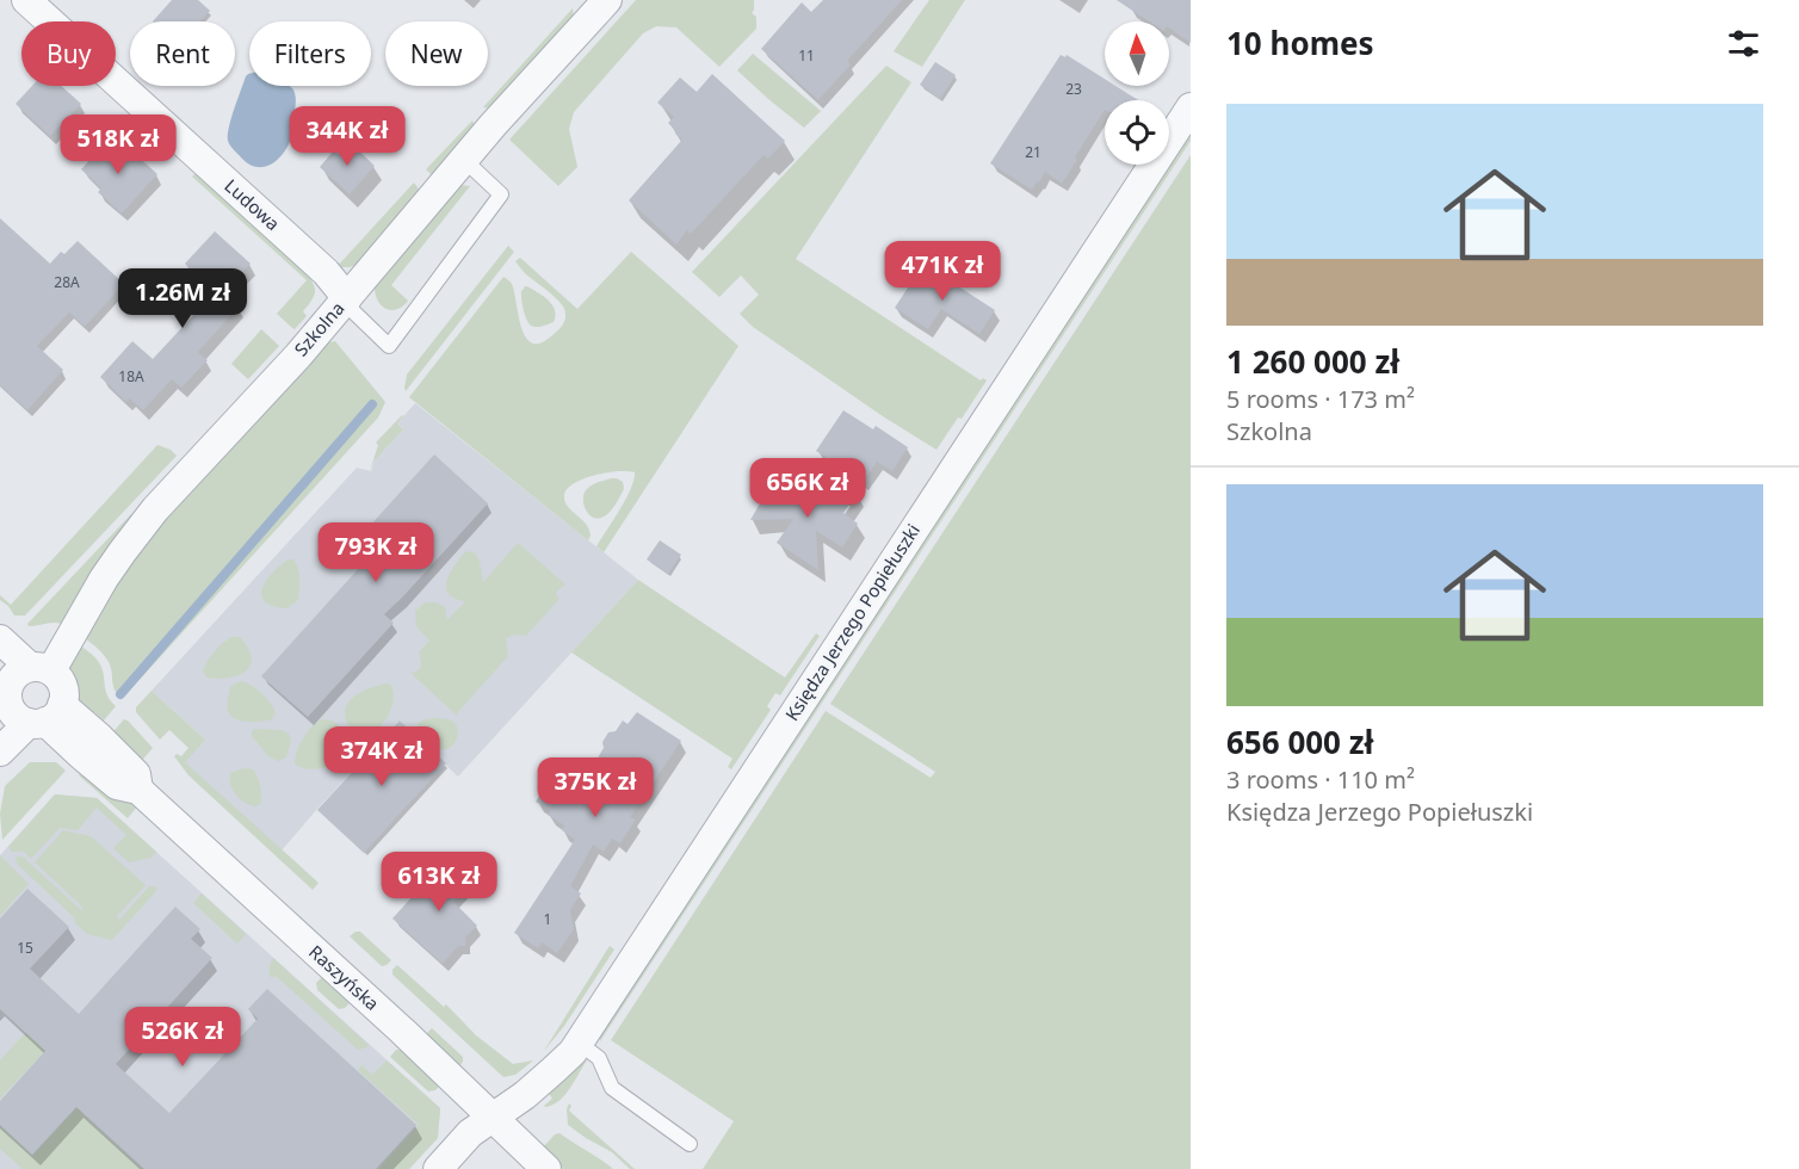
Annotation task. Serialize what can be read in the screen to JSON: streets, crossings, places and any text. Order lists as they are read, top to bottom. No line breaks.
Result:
{"streets":{"street":["Ludowa","Szkolna","Księdza Jerzego Popiełuszki","Raszyńska"]},"crossings":[["Ludowa","Szkolna"],["Szkolna","Raszyńska"],["Księdza Jerzego Popiełuszki","Raszyńska"]],"house_numbers":["11","23","21","28A","18A","1","15"],"north":"top","page":{"heading":"10 homes","chip":["Buy","Rent","Filters","New"],"list":[{"name":"1 260 000 zł","note":"5 rooms · 173 m² · Szkolna"},{"name":"656 000 zł","note":"3 rooms · 110 m² · Księdza Jerzego Popiełuszki"}],"price":["344K zł","518K zł","471K zł","1.26M zł","656K zł","793K zł","374K zł","375K zł","613K zł","526K zł"]}}
